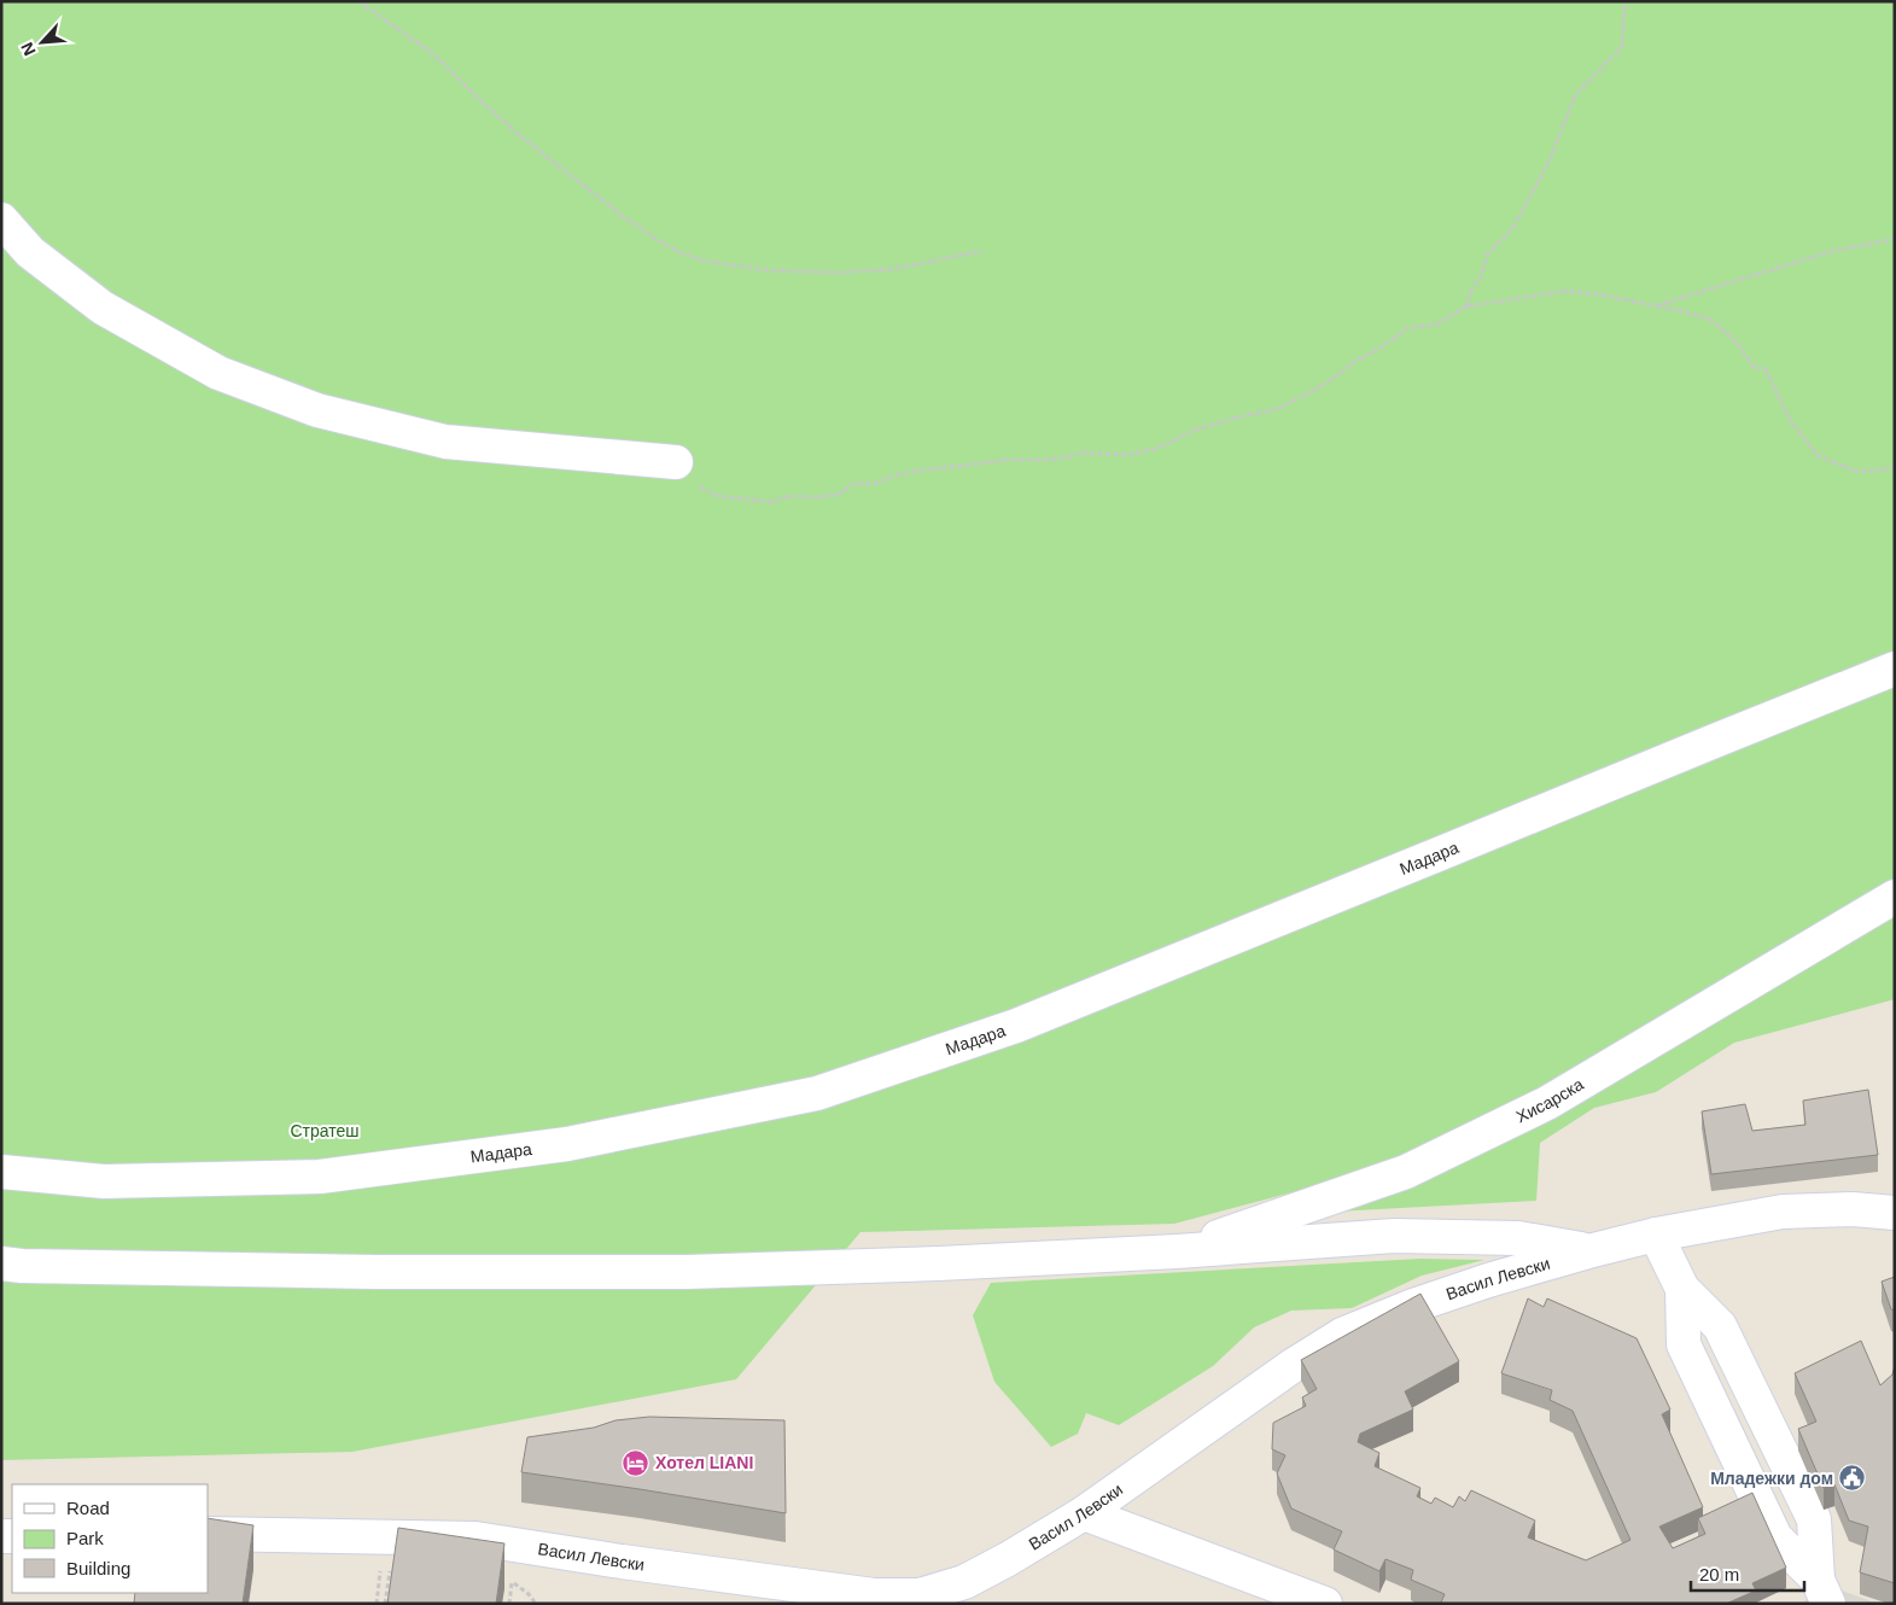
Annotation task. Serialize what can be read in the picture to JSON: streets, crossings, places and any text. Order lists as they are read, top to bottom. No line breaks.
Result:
{"streets":{"street":["Мадара","Хисарска","Васил Левски"]},"parks":["Стратеш"],"places":{"hotel":["Хотел LIANI"],"public building":["Младежки дом"]},"legend":["Road","Park","Building"],"scale_bar":"20 m","north":"bottom left"}
